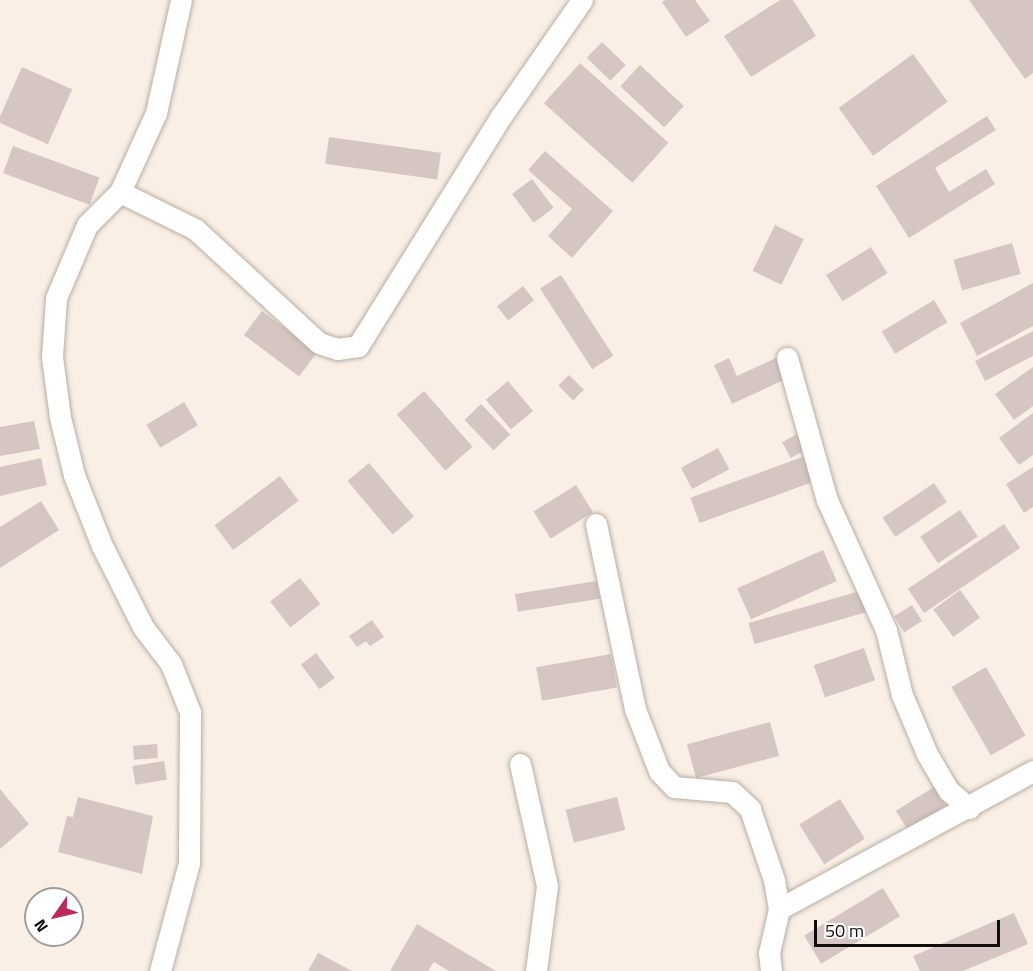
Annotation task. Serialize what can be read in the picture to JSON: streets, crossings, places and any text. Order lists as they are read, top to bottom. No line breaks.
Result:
{"scale_bar":"50 m","north":"bottom left"}
